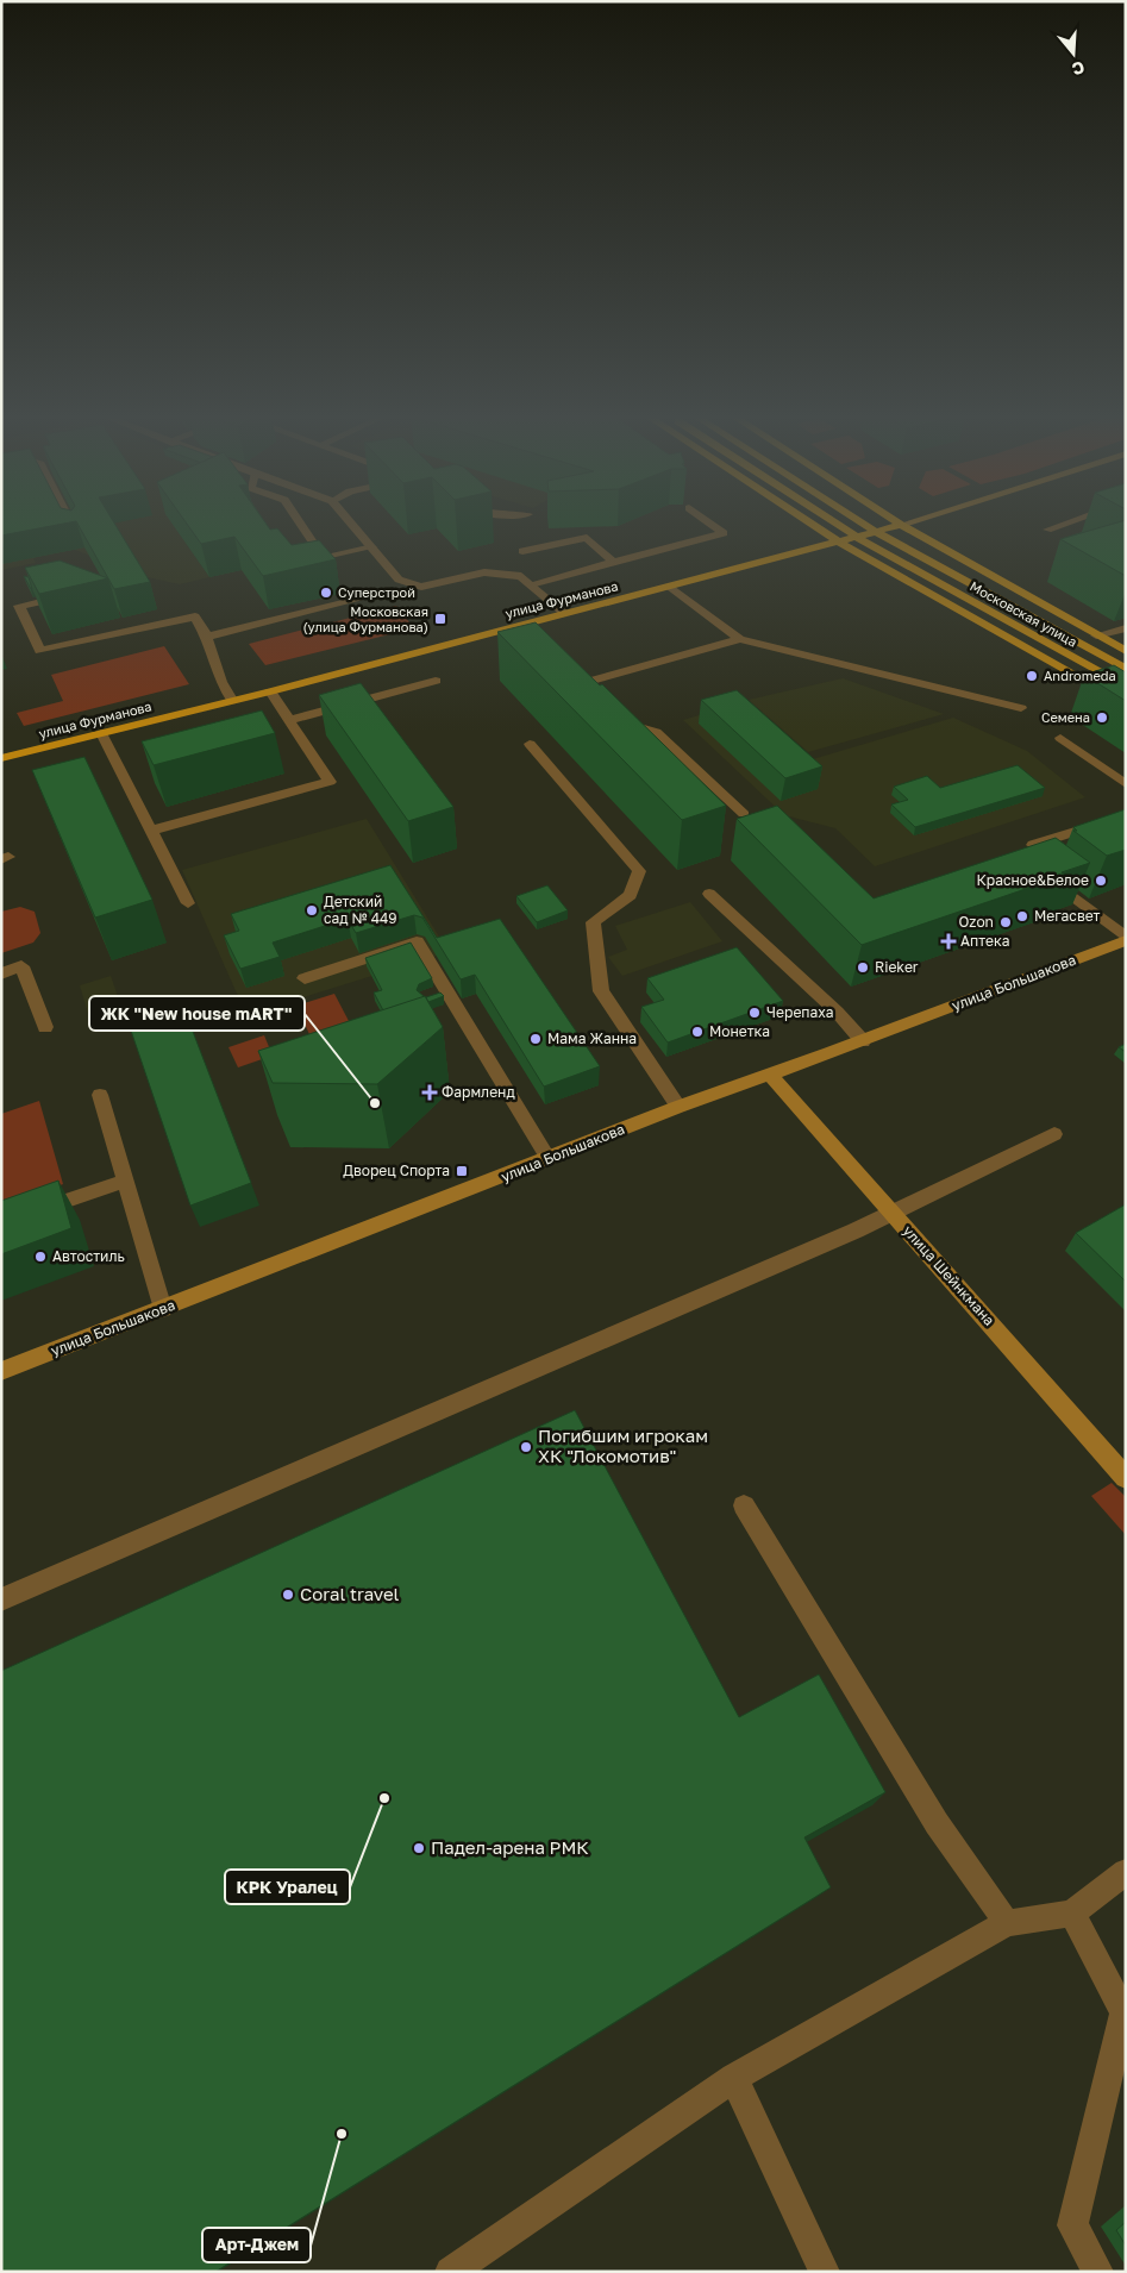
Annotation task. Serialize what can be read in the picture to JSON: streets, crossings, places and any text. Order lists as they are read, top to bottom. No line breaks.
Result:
{"streets":{"main road":["улица Фурманова","Московская улица"],"street":["улица Большакова","улица Шейнкмана"]},"crossings":[["улица Фурманова","Московская улица"],["улица Большакова","улица Шейнкмана"]],"places":{"other":["Суперстрой","Andromeda","Семена","Красное&Белое","Детский сад № 449","Мегасвет","Ozon","Rieker","Черепаха","Монетка","Мама Жанна","ЖК \"New house mART\"","Автостиль","Погибшим игрокам ХК \"Локомотив\"","Coral travel","КРК Уралец","Падел-арена РМК","Арт-Джем"],"transit":["Московская (улица Фурманова)","Дворец Спорта"],"health":["Аптека","Фармленд"]},"north":"bottom"}
